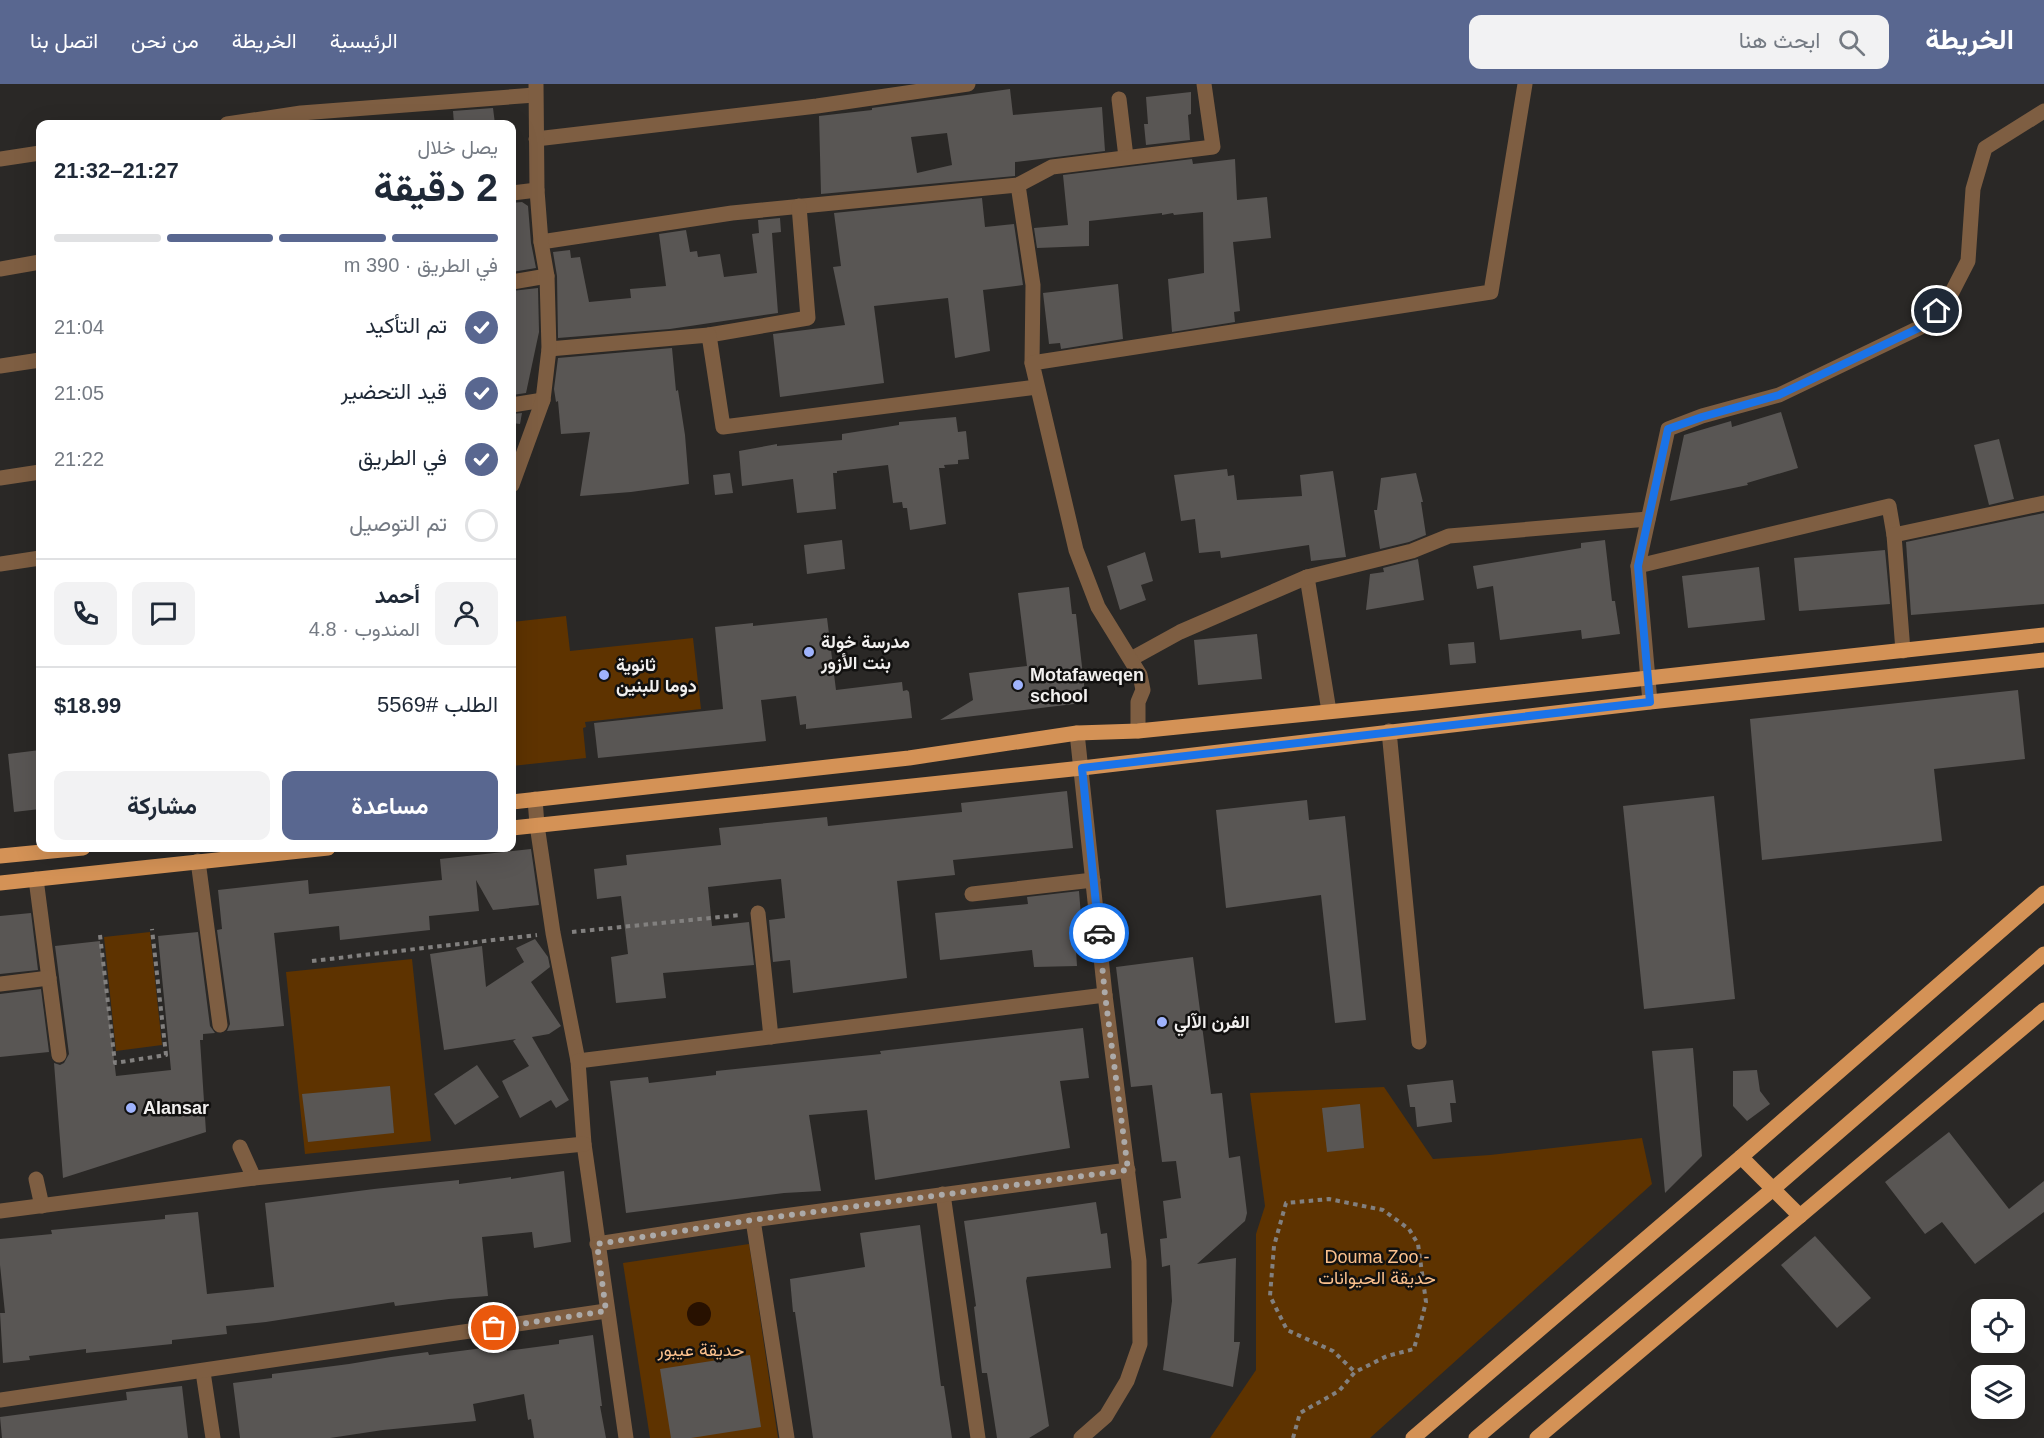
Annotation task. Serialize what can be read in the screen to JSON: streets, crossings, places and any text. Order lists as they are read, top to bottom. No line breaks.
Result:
{"parks":["Douma Zoo - حديقة الحيوانات","حديقة عيبور"],"places":["مدرسة خولة بنت الأزور","ثانوية دوما للبنين","Motafaweqen school","الفرن الآلي","Alansar"],"page":{"header":"الخريطة","search":"ابحث هنا","nav":["الرئيسية","الخريطة","من نحن","اتصل بنا"],"heading":["2 دقيقة","يصل خلال","21:27–21:32"],"panel":["أحمد","المندوب · 4.8","الطلب #5569","$18.99"],"bar":"في الطريق · 390 m","list":[["تم التأكيد","21:04"],["قيد التحضير","21:05"],["في الطريق","21:22"],"تم التوصيل"],"buttons":["مساعدة","مشاركة"]}}
